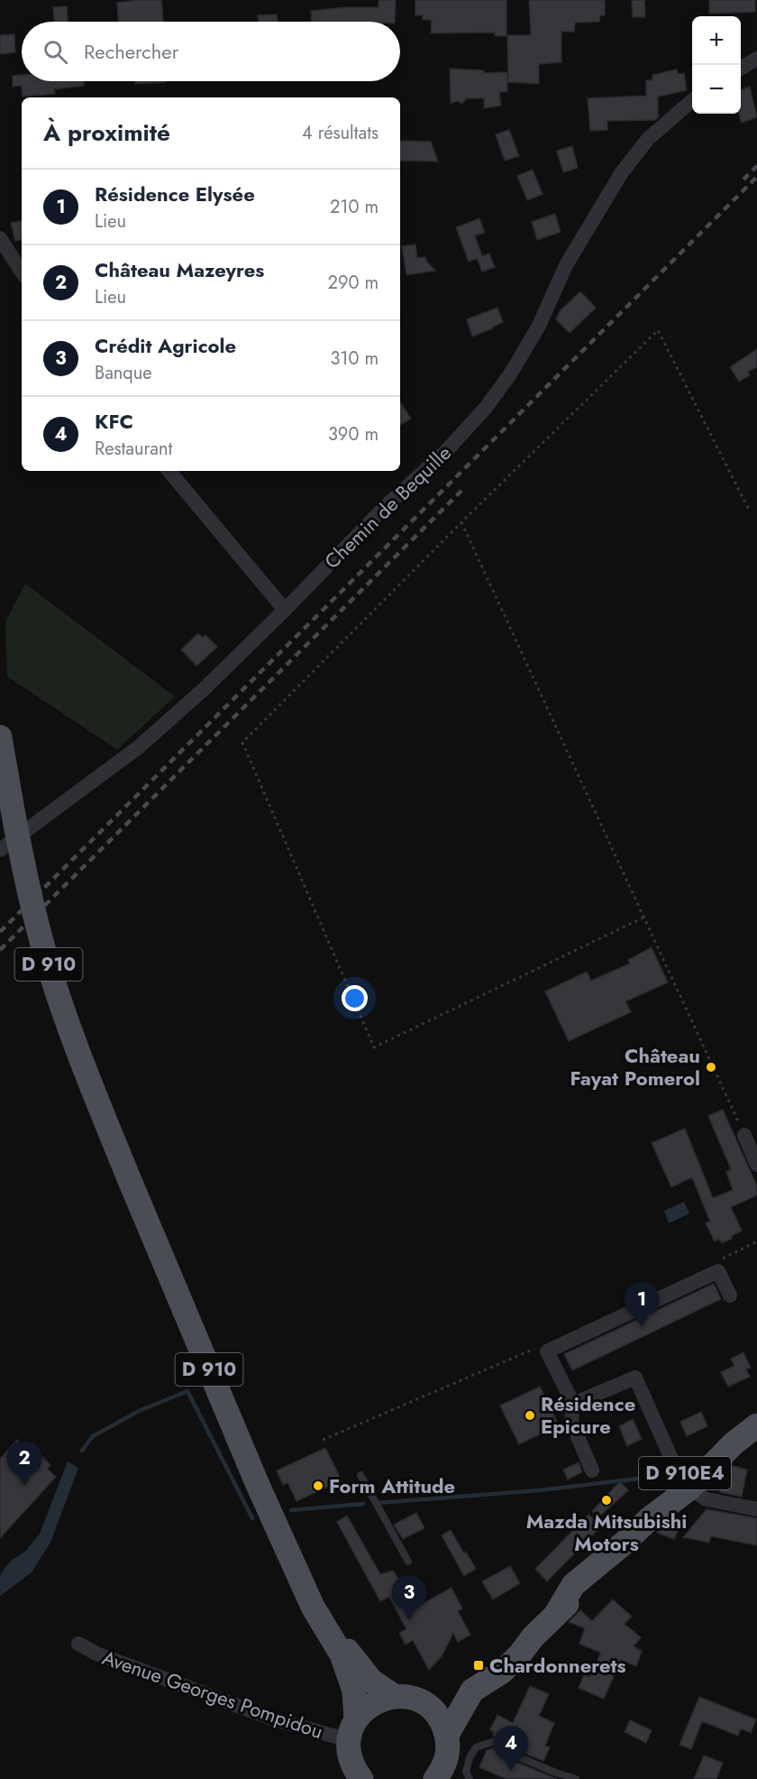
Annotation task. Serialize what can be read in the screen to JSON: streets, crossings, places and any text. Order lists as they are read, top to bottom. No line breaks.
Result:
{"streets":{"main road":["D 910","D 910E4"],"street":["Chemin de Bequille","Avenue Georges Pompidou"]},"crossings":[["D 910","Avenue Georges Pompidou"]],"places":{"other":["Château Fayat Pomerol","Résidence Epicure","Form Attitude","Mazda Mitsubishi Motors"],"transit":["Chardonnerets"]},"page":{"map_buttons":["+","−"],"search":"Rechercher","heading":["À proximité","4 résultats"],"list":[{"mark":"1","name":"Résidence Elysée","note":"Lieu","value":"210 m"},{"mark":"2","name":"Château Mazeyres","note":"Lieu","value":"290 m"},{"mark":"3","name":"Crédit Agricole","note":"Banque","value":"310 m"},{"mark":"4","name":"KFC","note":"Restaurant","value":"390 m"}],"pins":["1","2","3","4"]}}
